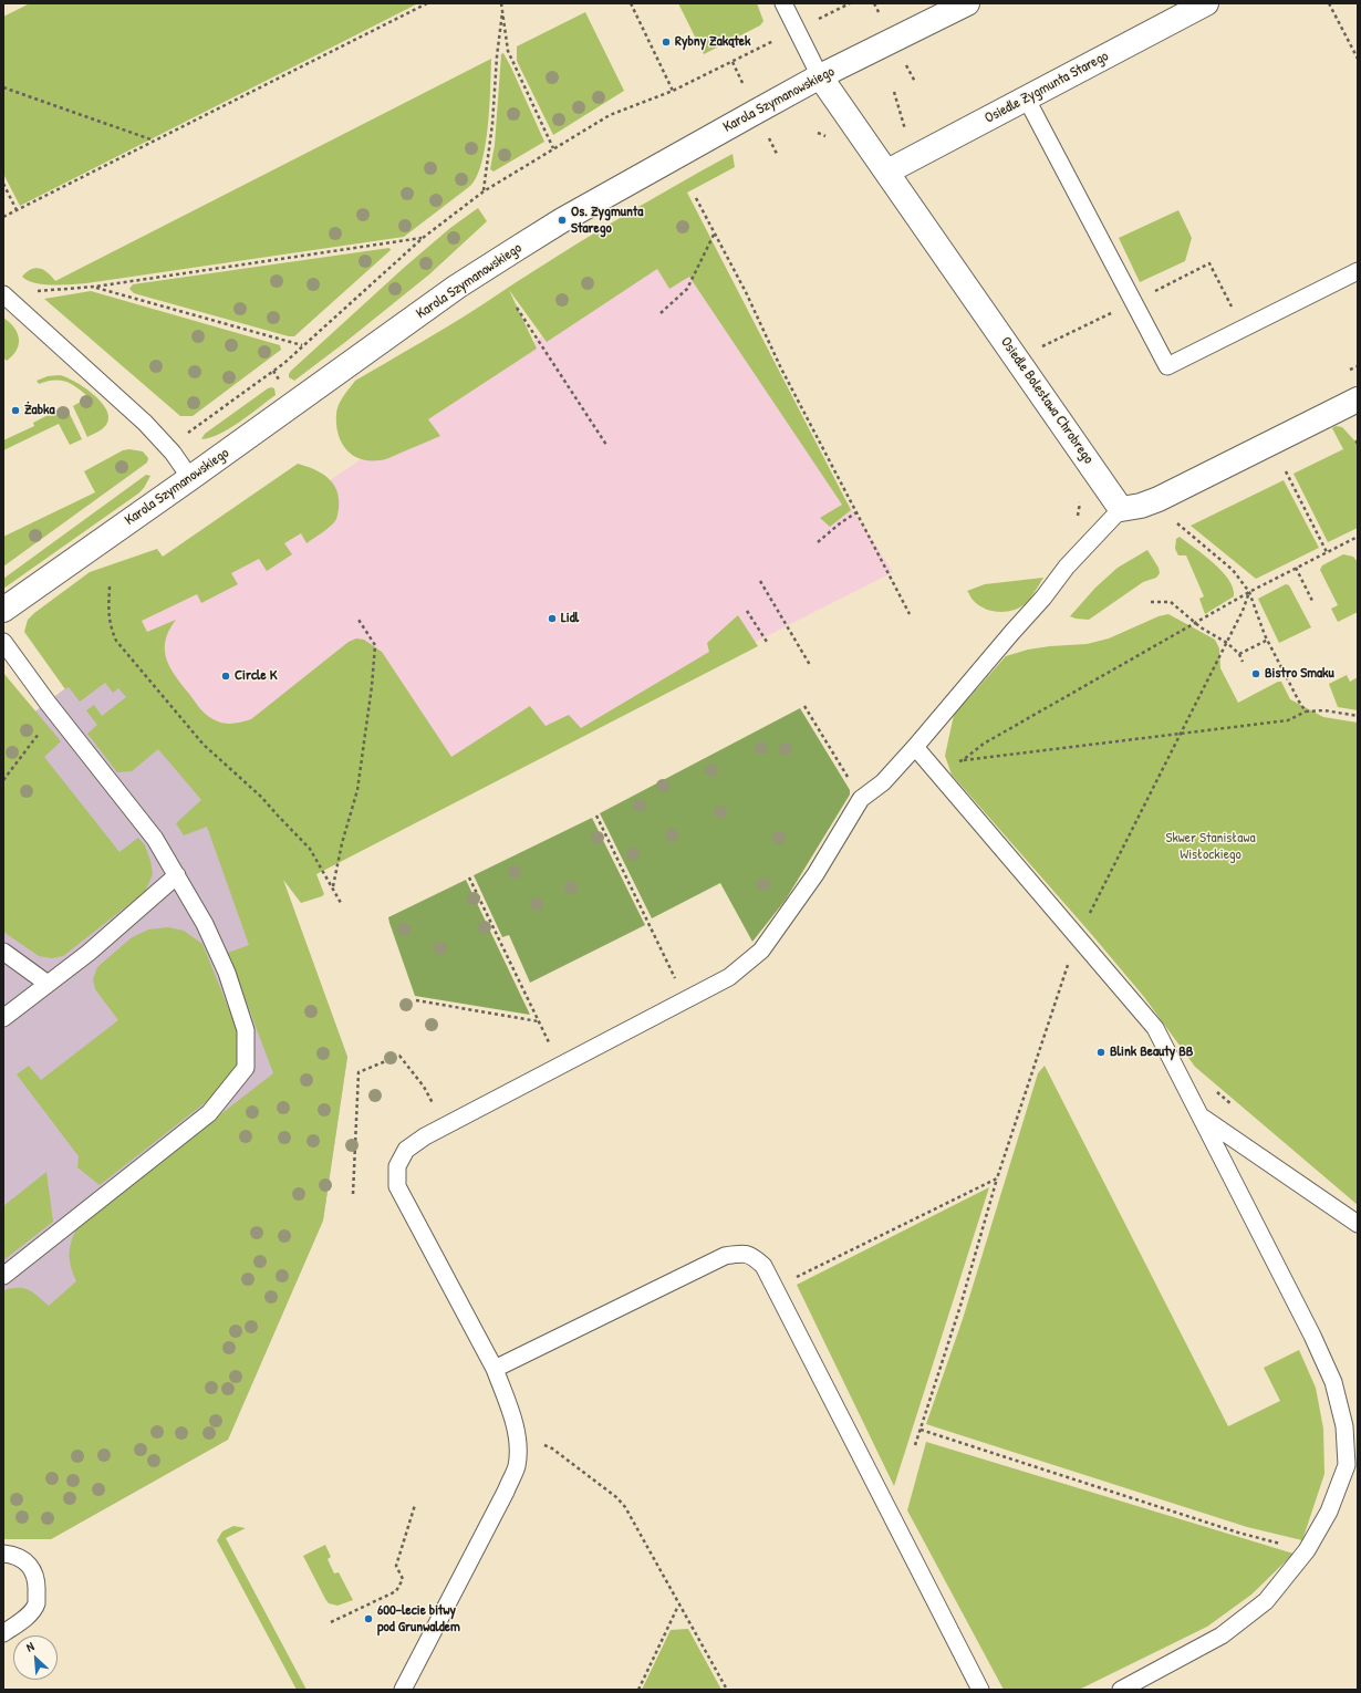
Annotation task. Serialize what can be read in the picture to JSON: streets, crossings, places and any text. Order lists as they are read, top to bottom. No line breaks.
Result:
{"streets":{"street":["Osiedle Zygmunta Starego","Karola Szymanowskiego","Osiedle Bolesława Chrobrego"]},"crossings":[["Osiedle Zygmunta Starego","Osiedle Bolesława Chrobrego"],["Karola Szymanowskiego","Osiedle Bolesława Chrobrego"]],"parks":["Skwer Stanisława Wisłockiego"],"places":["Rybny Zakątek","Os. Zygmunta Starego","Żabka","Lidl","Bistro Smaku","Circle K","Blink Beauty BB","600-lecie bitwy pod Grunwaldem"],"north":"top left"}
